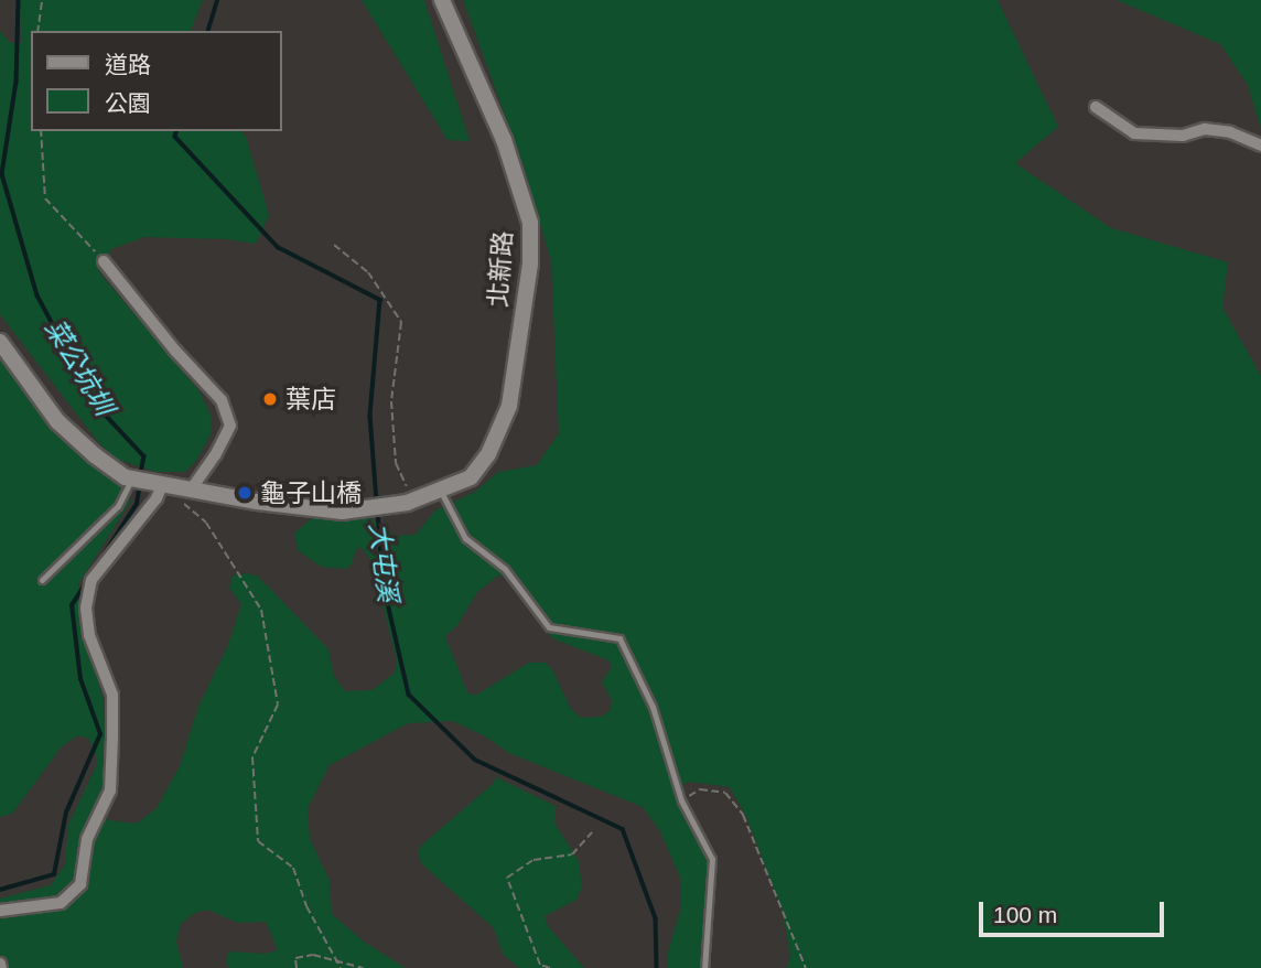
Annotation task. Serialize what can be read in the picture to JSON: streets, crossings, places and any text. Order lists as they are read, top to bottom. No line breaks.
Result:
{"streets":{"main road":["北新路"]},"water":["菜公坑圳","大屯溪"],"places":["葉店","龜子山橋"],"legend":["道路","公園"],"scale_bar":"100 m"}
